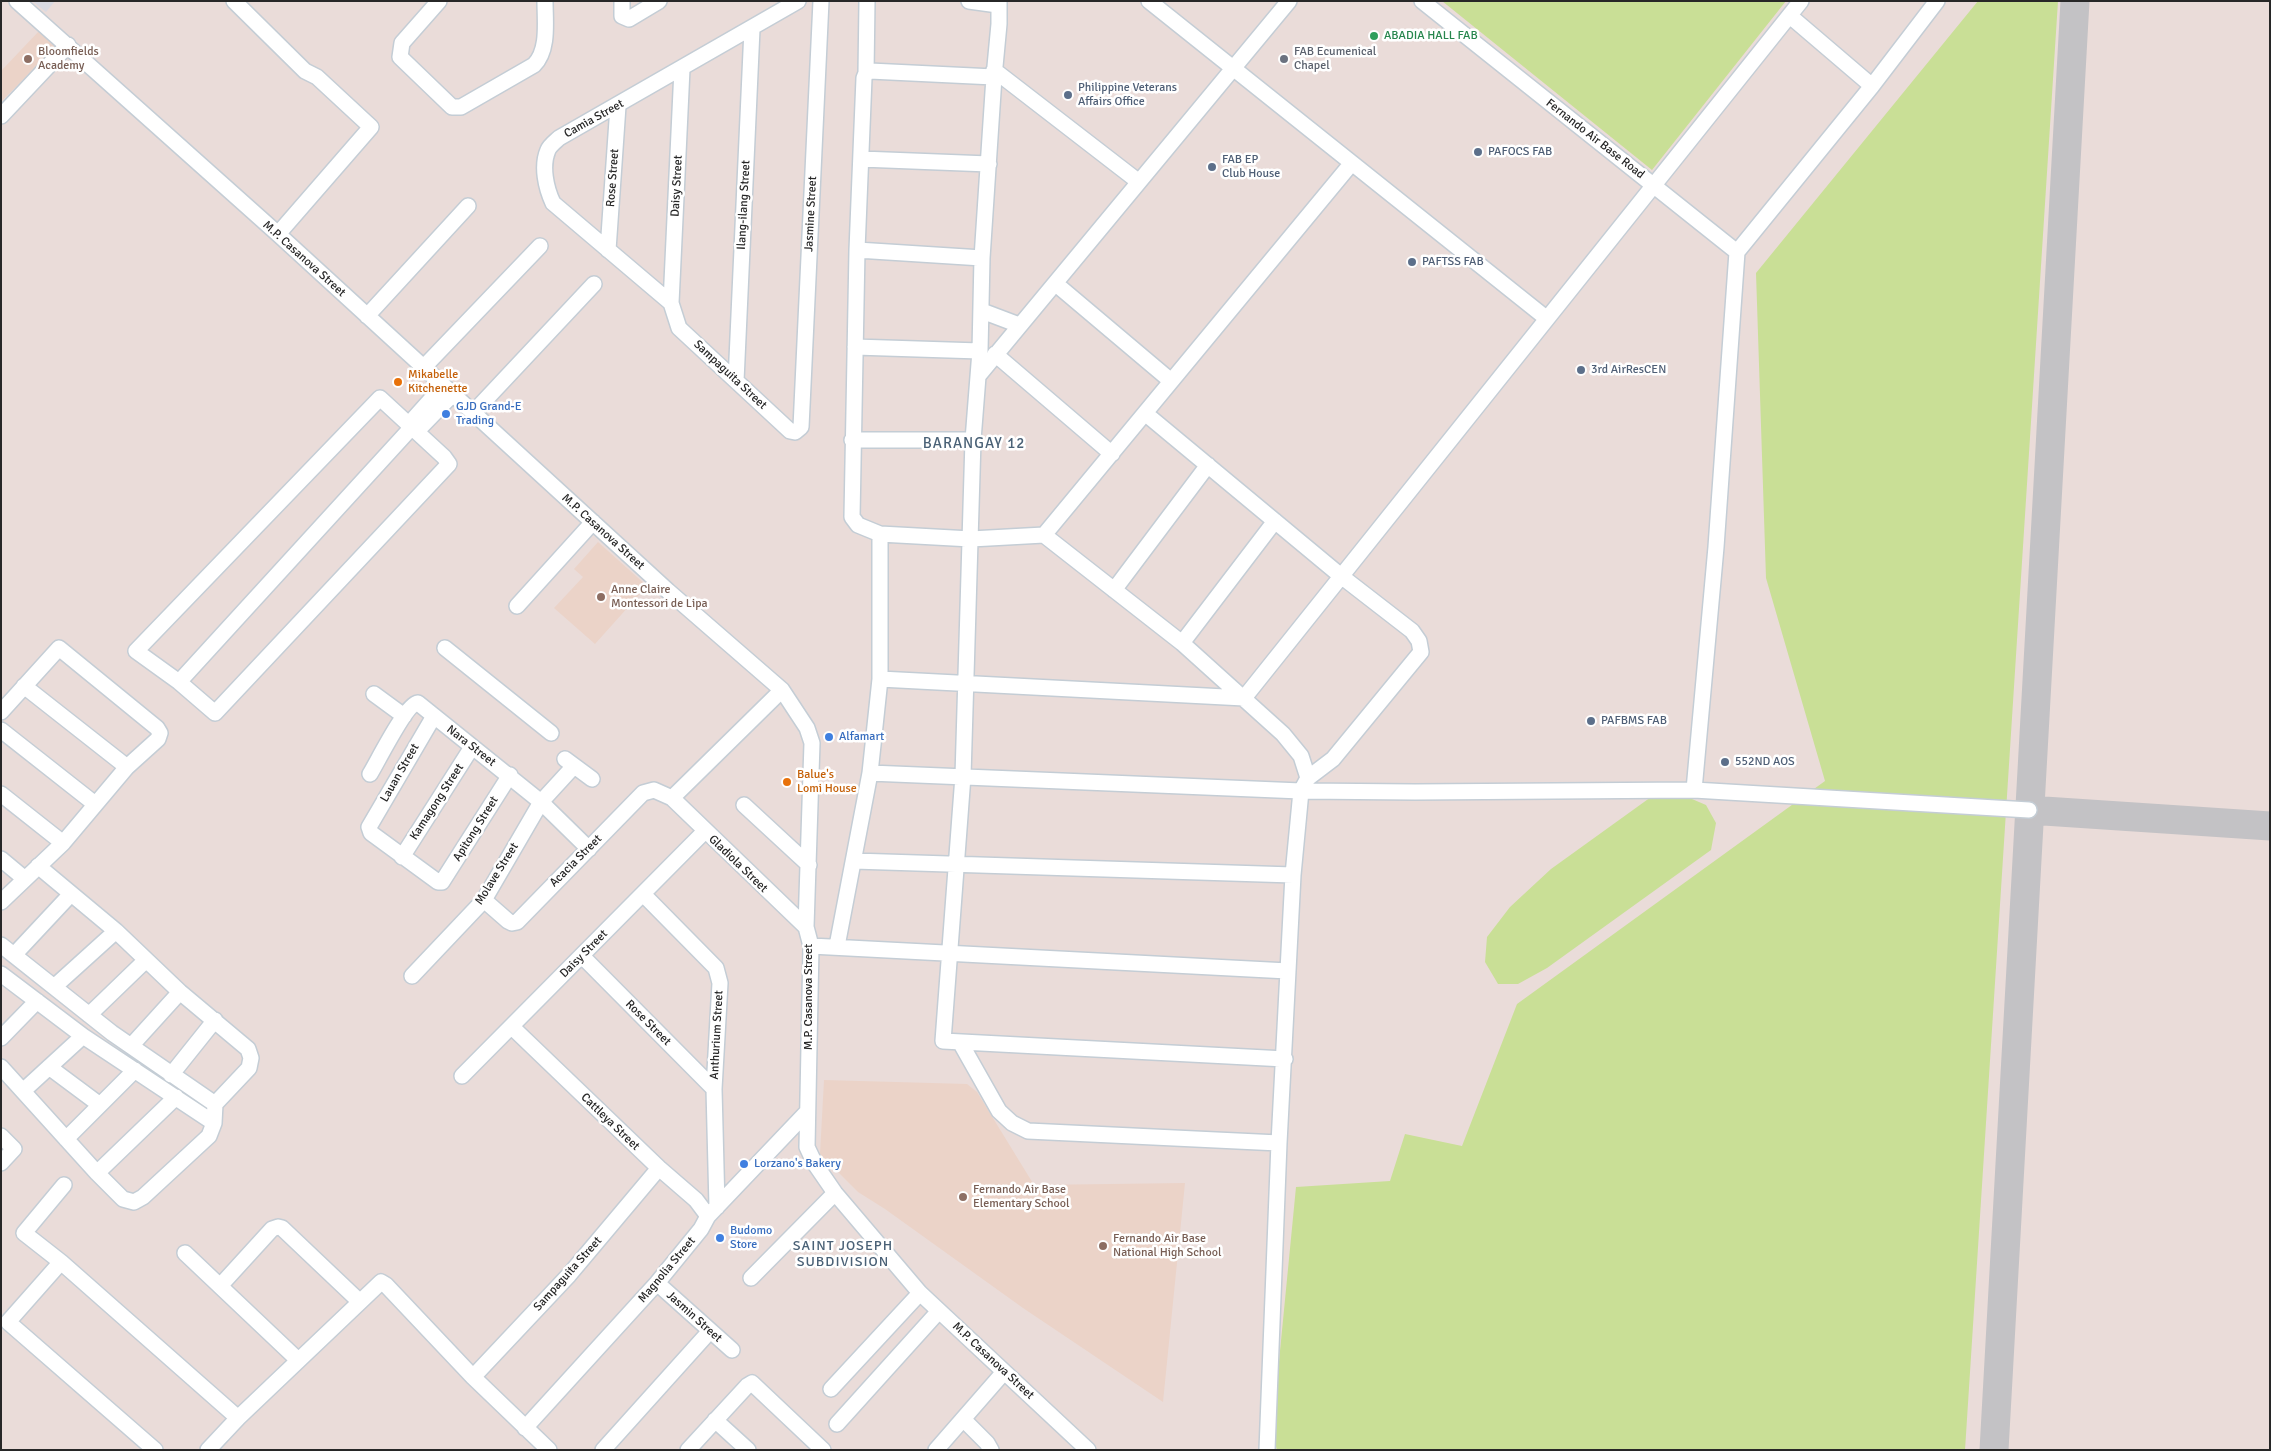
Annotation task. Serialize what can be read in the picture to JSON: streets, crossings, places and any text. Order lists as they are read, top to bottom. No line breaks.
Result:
{"streets":{"street":["Camia Street","Fernando Air Base Road","Rose Street","Daisy Street","Ilang-ilang Street","Jasmine Street","M.P. Casanova Street","Sampaguita Street","Nara Street","Lauan Street","Kamagong Street","Apitong Street","Acacia Street","Gladiola Street","Molave Street","Anthurium Street","Cattleya Street","Magnolia Street","Jasmin Street"]},"crossings":[["Camia Street","Rose Street"],["Camia Street","Daisy Street"],["Camia Street","Ilang-ilang Street"],["Camia Street","Sampaguita Street"],["Rose Street","Daisy Street"],["Rose Street","Anthurium Street"],["Daisy Street","Sampaguita Street"],["Daisy Street","Gladiola Street"],["Daisy Street","Anthurium Street"],["Daisy Street","Cattleya Street"],["Ilang-ilang Street","Sampaguita Street"],["Jasmine Street","Sampaguita Street"],["M.P. Casanova Street","Gladiola Street"],["M.P. Casanova Street","Magnolia Street"],["Sampaguita Street","Cattleya Street"],["Nara Street","Lauan Street"],["Nara Street","Kamagong Street"],["Nara Street","Apitong Street"],["Nara Street","Acacia Street"],["Nara Street","Molave Street"],["Lauan Street","Kamagong Street"],["Lauan Street","Apitong Street"],["Kamagong Street","Apitong Street"],["Acacia Street","Gladiola Street"],["Acacia Street","Molave Street"],["Anthurium Street","Cattleya Street"],["Anthurium Street","Magnolia Street"],["Cattleya Street","Magnolia Street"],["Magnolia Street","Jasmin Street"]],"districts":["BARANGAY 12","SAINT JOSEPH SUBDIVISION"],"places":["ABADIA HALL FAB","Bloomfields Academy","FAB Ecumenical Chapel","Philippine Veterans Affairs Office","PAFOCS FAB","FAB EP Club House","PAFTSS FAB","3rd AirResCEN","Mikabelle Kitchenette","GJD Grand-E Trading","Anne Claire Montessori de Lipa","PAFBMS FAB","Alfamart","552ND AOS","Balue's Lomi House","Lorzano's Bakery","Fernando Air Base Elementary School","Budomo Store","Fernando Air Base National High School"]}
